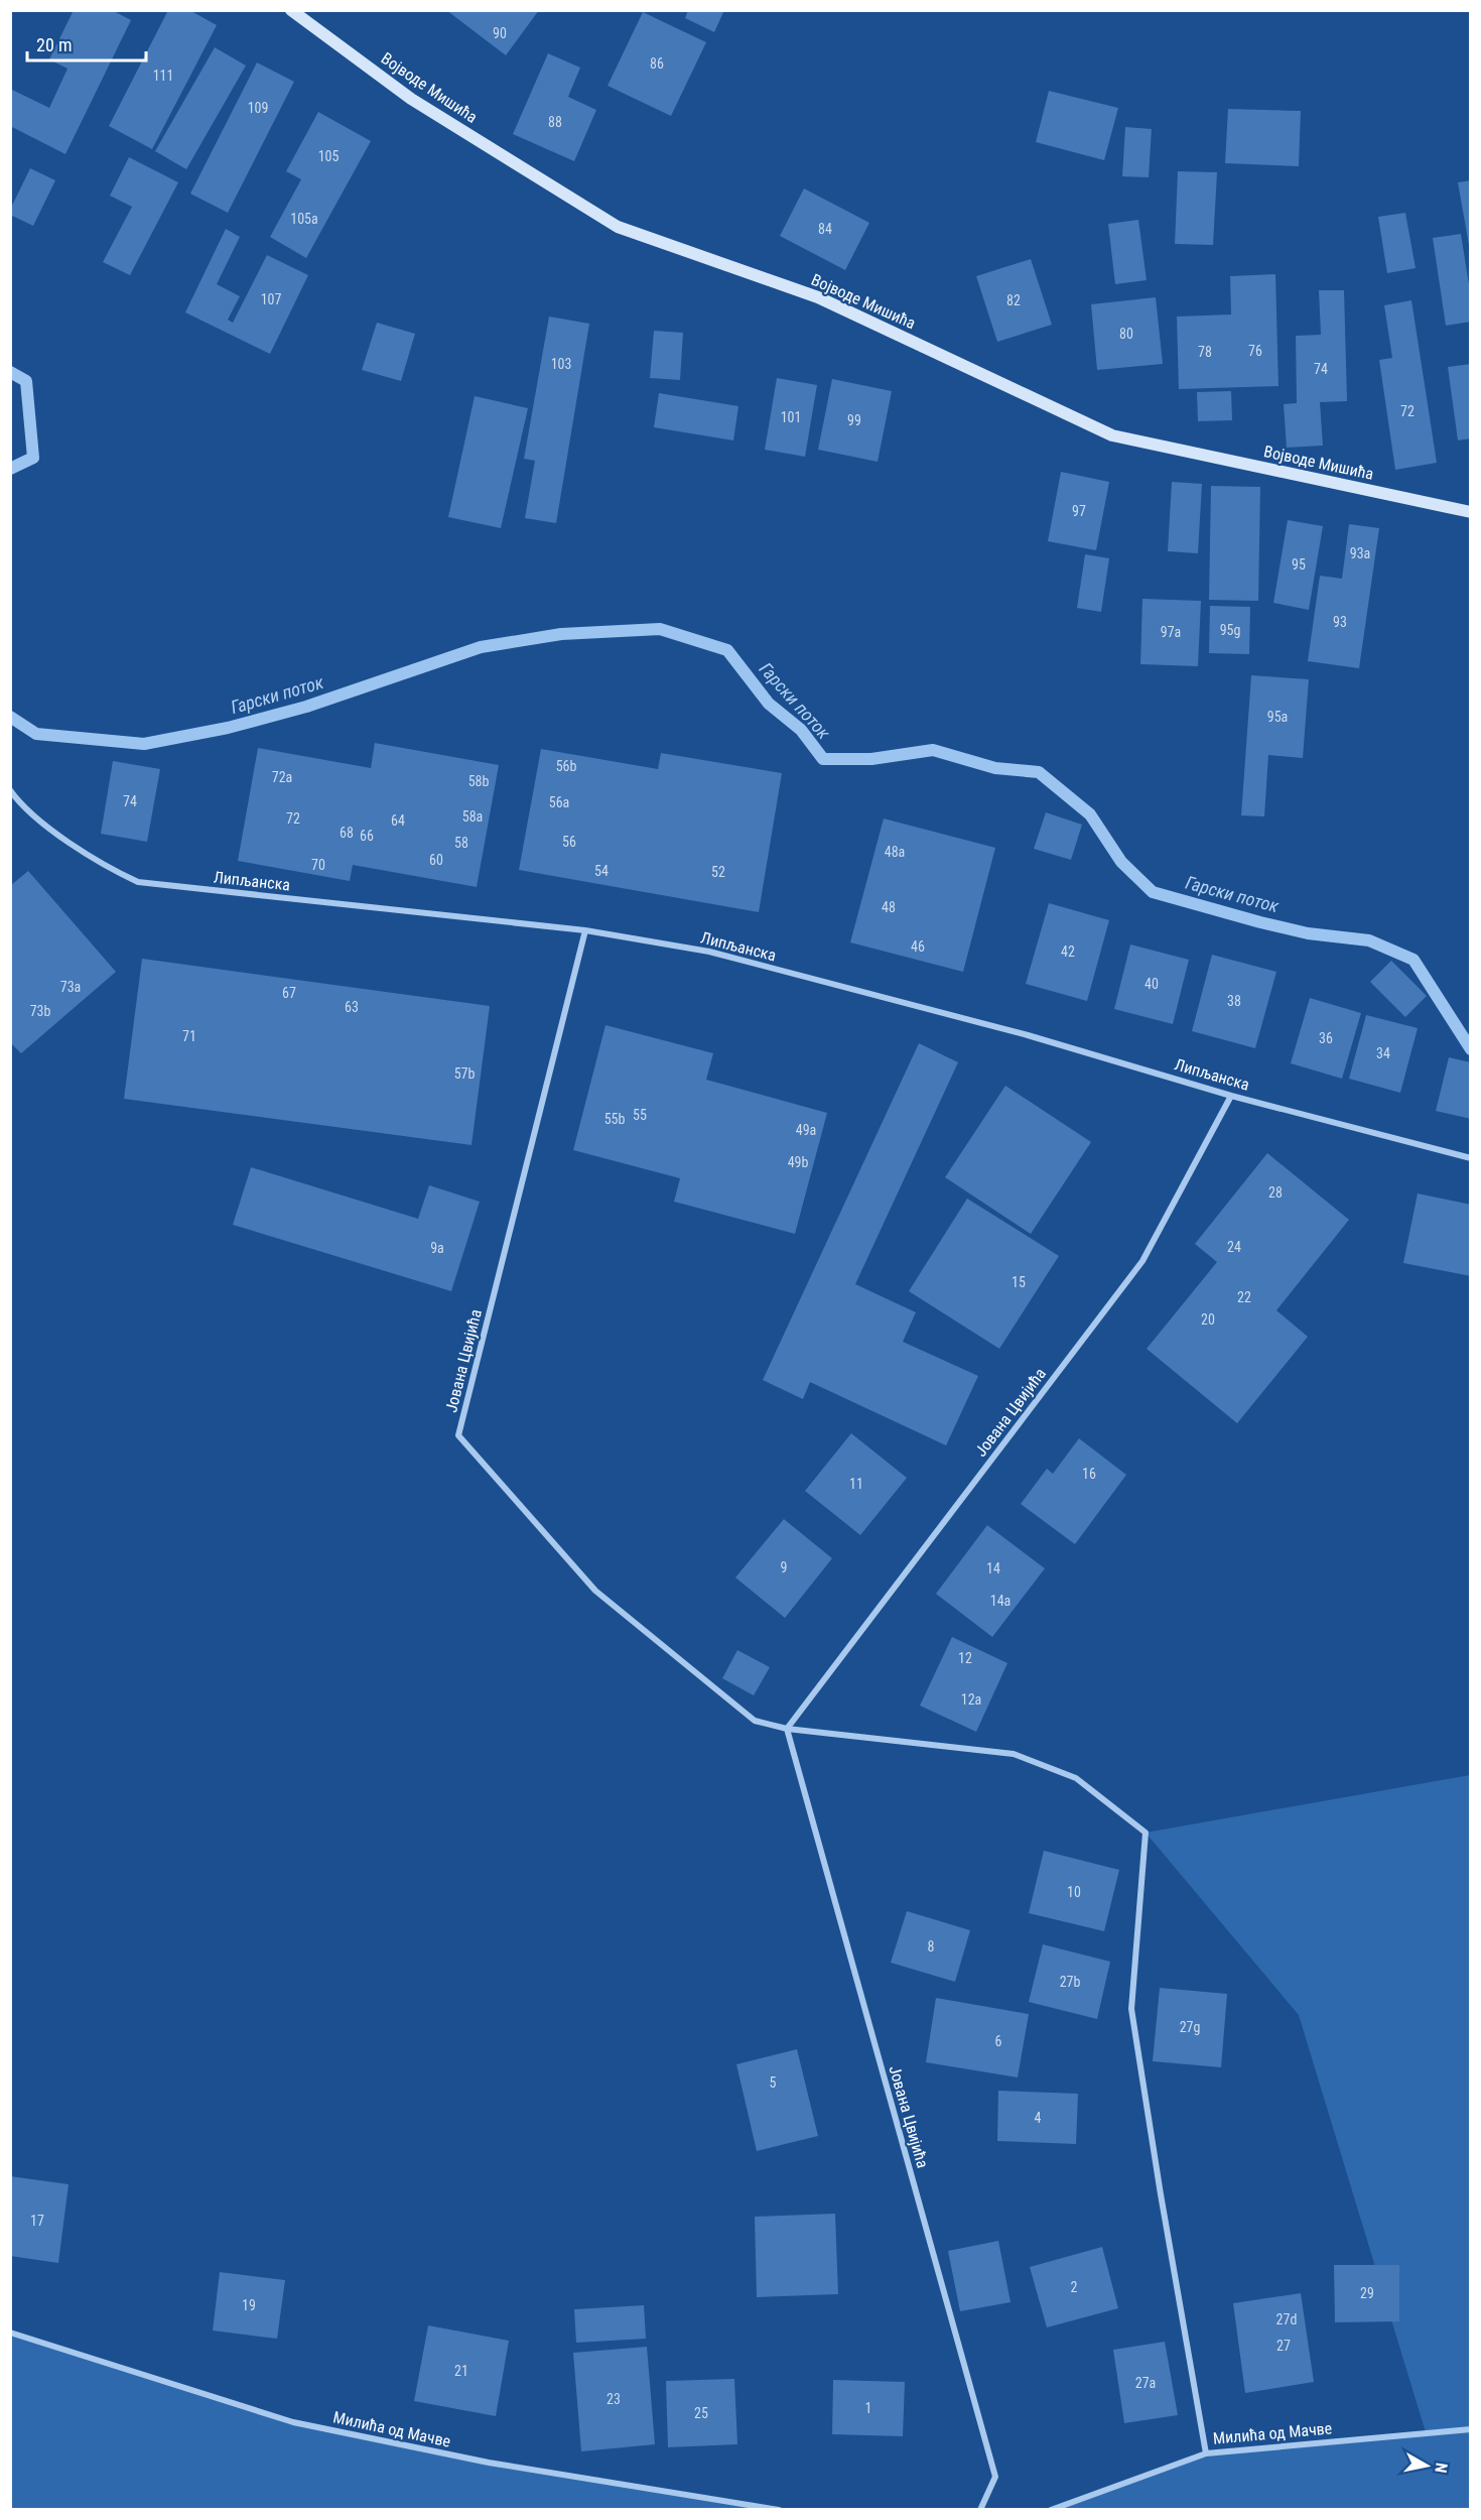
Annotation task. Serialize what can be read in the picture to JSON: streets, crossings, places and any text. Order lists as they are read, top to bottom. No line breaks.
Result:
{"streets":{"street":["Војводе Мишића","Липљанска","Јована Цвијића","Милића од Мачве"]},"crossings":[["Липљанска","Јована Цвијића"]],"water":["Гарски поток"],"house_numbers":["90","86","111","109","88","105","105a","84","107","82","80","76","78","103","74","72","101","99","97","93a","95","93","95g","97a","95a","56b","72a","58b","74","56a","58a","72","64","68","66","56","58","48a","60","70","54","52","48","46","42","40","73a","67","38","63","73b","71","36","34","57b","55","55b","49a","49b","28","24","9a","15","22","20","16","11","9","14","14a","12","12a","10","8","27b","27g","6","5","4","17","2","29","19","27d","27","21","27a","23","1","25"],"scale_bar":"20 m","north":"right"}
